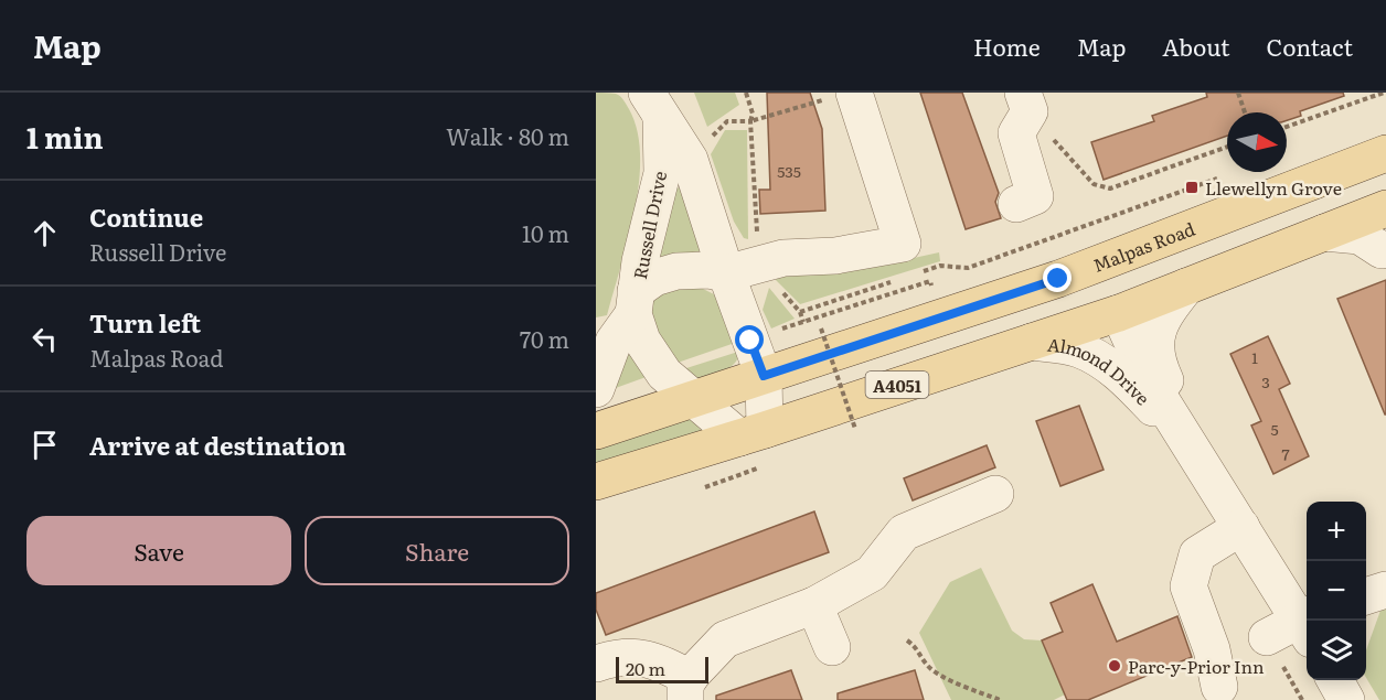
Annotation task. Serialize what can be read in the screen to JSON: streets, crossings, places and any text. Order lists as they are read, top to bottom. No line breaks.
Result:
{"streets":{"main road":["Malpas Road","A4051"],"street":["Russell Drive","Almond Drive"]},"crossings":[["Russell Drive","Malpas Road"],["Russell Drive","A4051"],["Almond Drive","A4051"]],"places":{"transit":["Llewellyn Grove"],"other":["Parc-y-Prior Inn"]},"house_numbers":["535","1","3","5","7"],"scale_bar":"20 m","north":"right","page":{"header":"Map","nav":["Home","Map","About","Contact"],"heading":["1 min","Walk · 80 m"],"list":[["Continue","Russell Drive","10 m"],["Turn left","Malpas Road","70 m"],"Arrive at destination"],"buttons":["Save","Share"],"map_buttons":["+","−"],"scale":"20 m"}}
